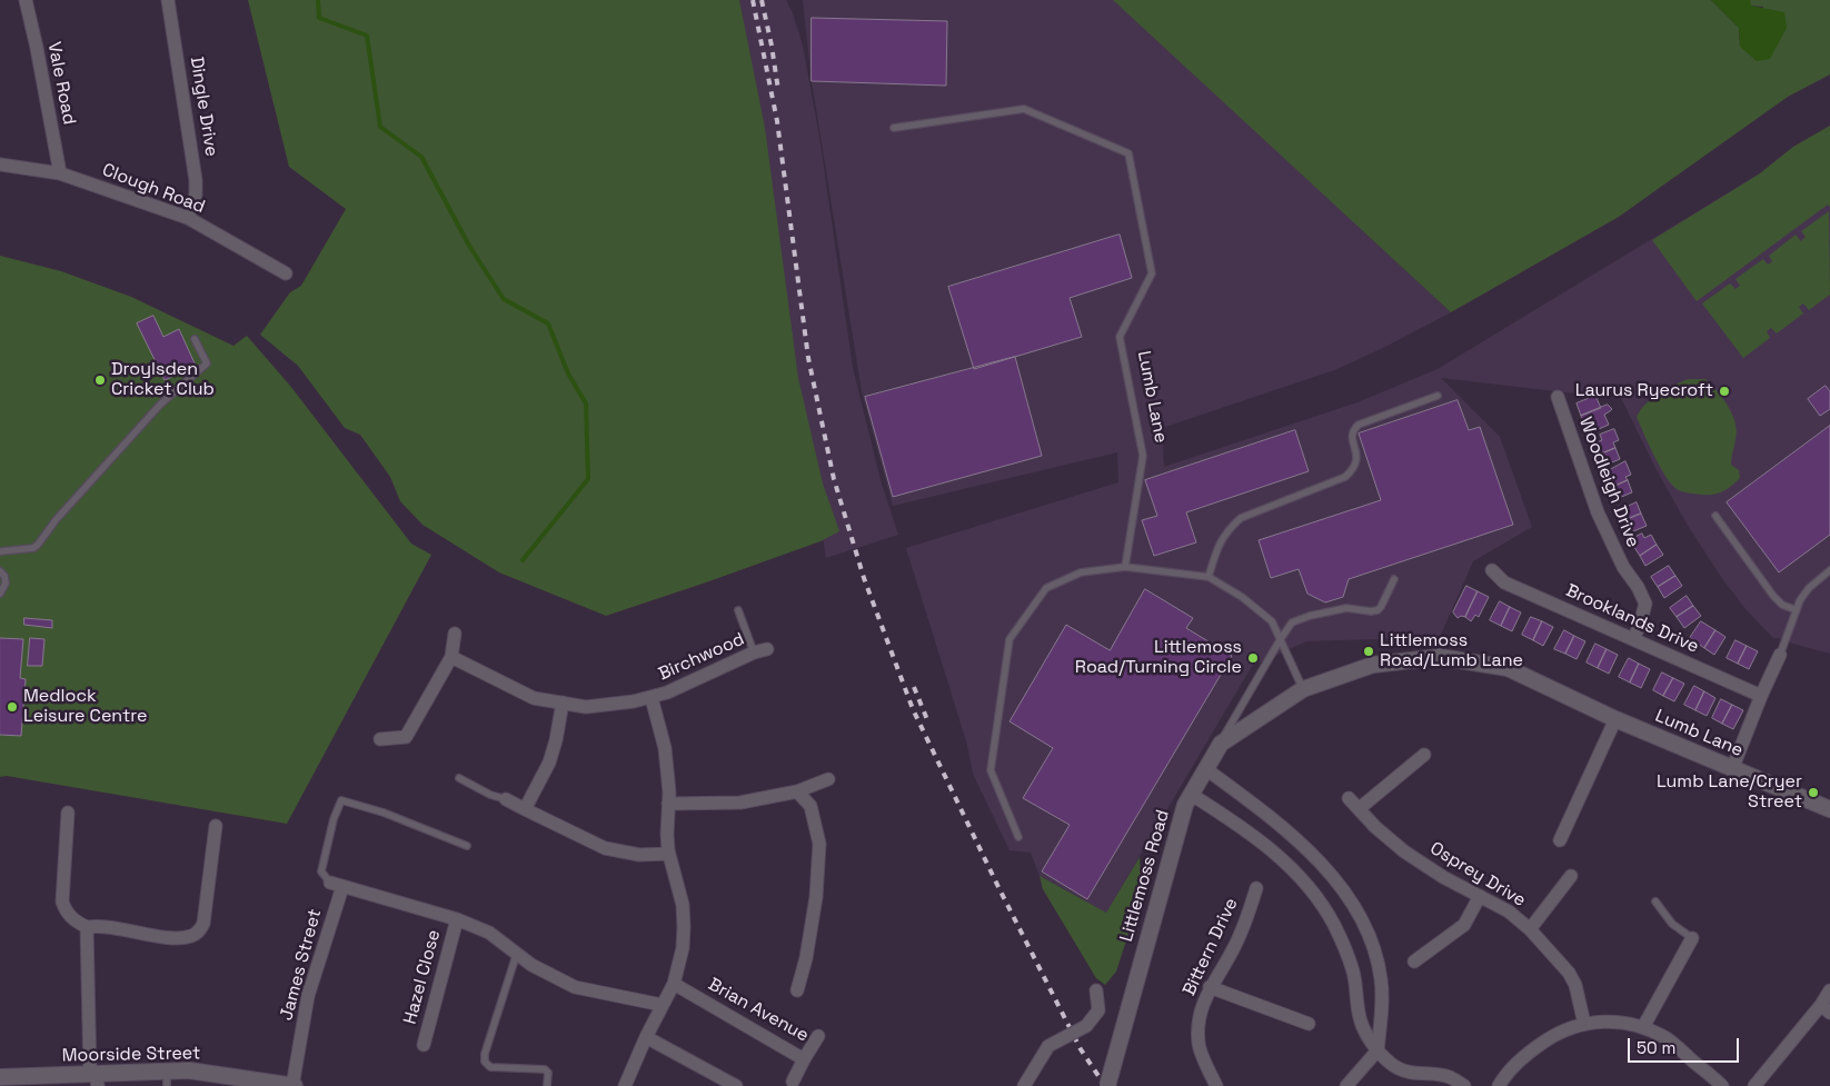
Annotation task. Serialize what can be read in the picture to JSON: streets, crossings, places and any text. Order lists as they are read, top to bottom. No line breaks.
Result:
{"streets":{"street":["Vale Road","Dingle Drive","Clough Road","Lumb Lane","Woodleigh Drive","Brooklands Drive","Birchwood","Osprey Drive","Littlemoss Road","Bittern Drive","James Street","Hazel Close","Brian Avenue","Moorside Street"]},"crossings":[["Vale Road","Clough Road"],["Dingle Drive","Clough Road"],["Lumb Lane","Littlemoss Road"],["Woodleigh Drive","Brooklands Drive"],["James Street","Moorside Street"]],"places":["Droylsden Cricket Club","Laurus Ryecroft","Littlemoss Road/Lumb Lane","Littlemoss Road/Turning Circle","Medlock Leisure Centre","Lumb Lane/Cryer Street"],"scale_bar":"50 m"}
